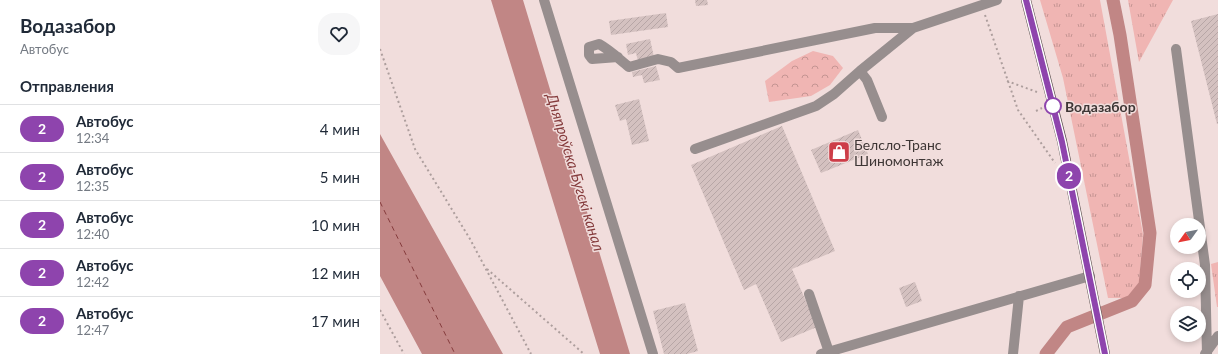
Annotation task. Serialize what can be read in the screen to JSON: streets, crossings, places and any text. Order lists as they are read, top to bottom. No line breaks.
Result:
{"water":["Дняпроўска-Бугскі канал"],"places":{"other":["Водазабор"],"shop":["Белсло-Транс Шиномонтаж"]},"lines":["bus line 2"],"north":"bottom left","page":{"heading":[["Водазабор","Автобус"],"Отправления"],"on_map":"2","list":[{"mark":"2","name":"Автобус","note":"12:34","value":"4 мин"},{"mark":"2","name":"Автобус","note":"12:35","value":"5 мин"},{"mark":"2","name":"Автобус","note":"12:40","value":"10 мин"},{"mark":"2","name":"Автобус","note":"12:42","value":"12 мин"},{"mark":"2","name":"Автобус","note":"12:47","value":"17 мин"}]}}
